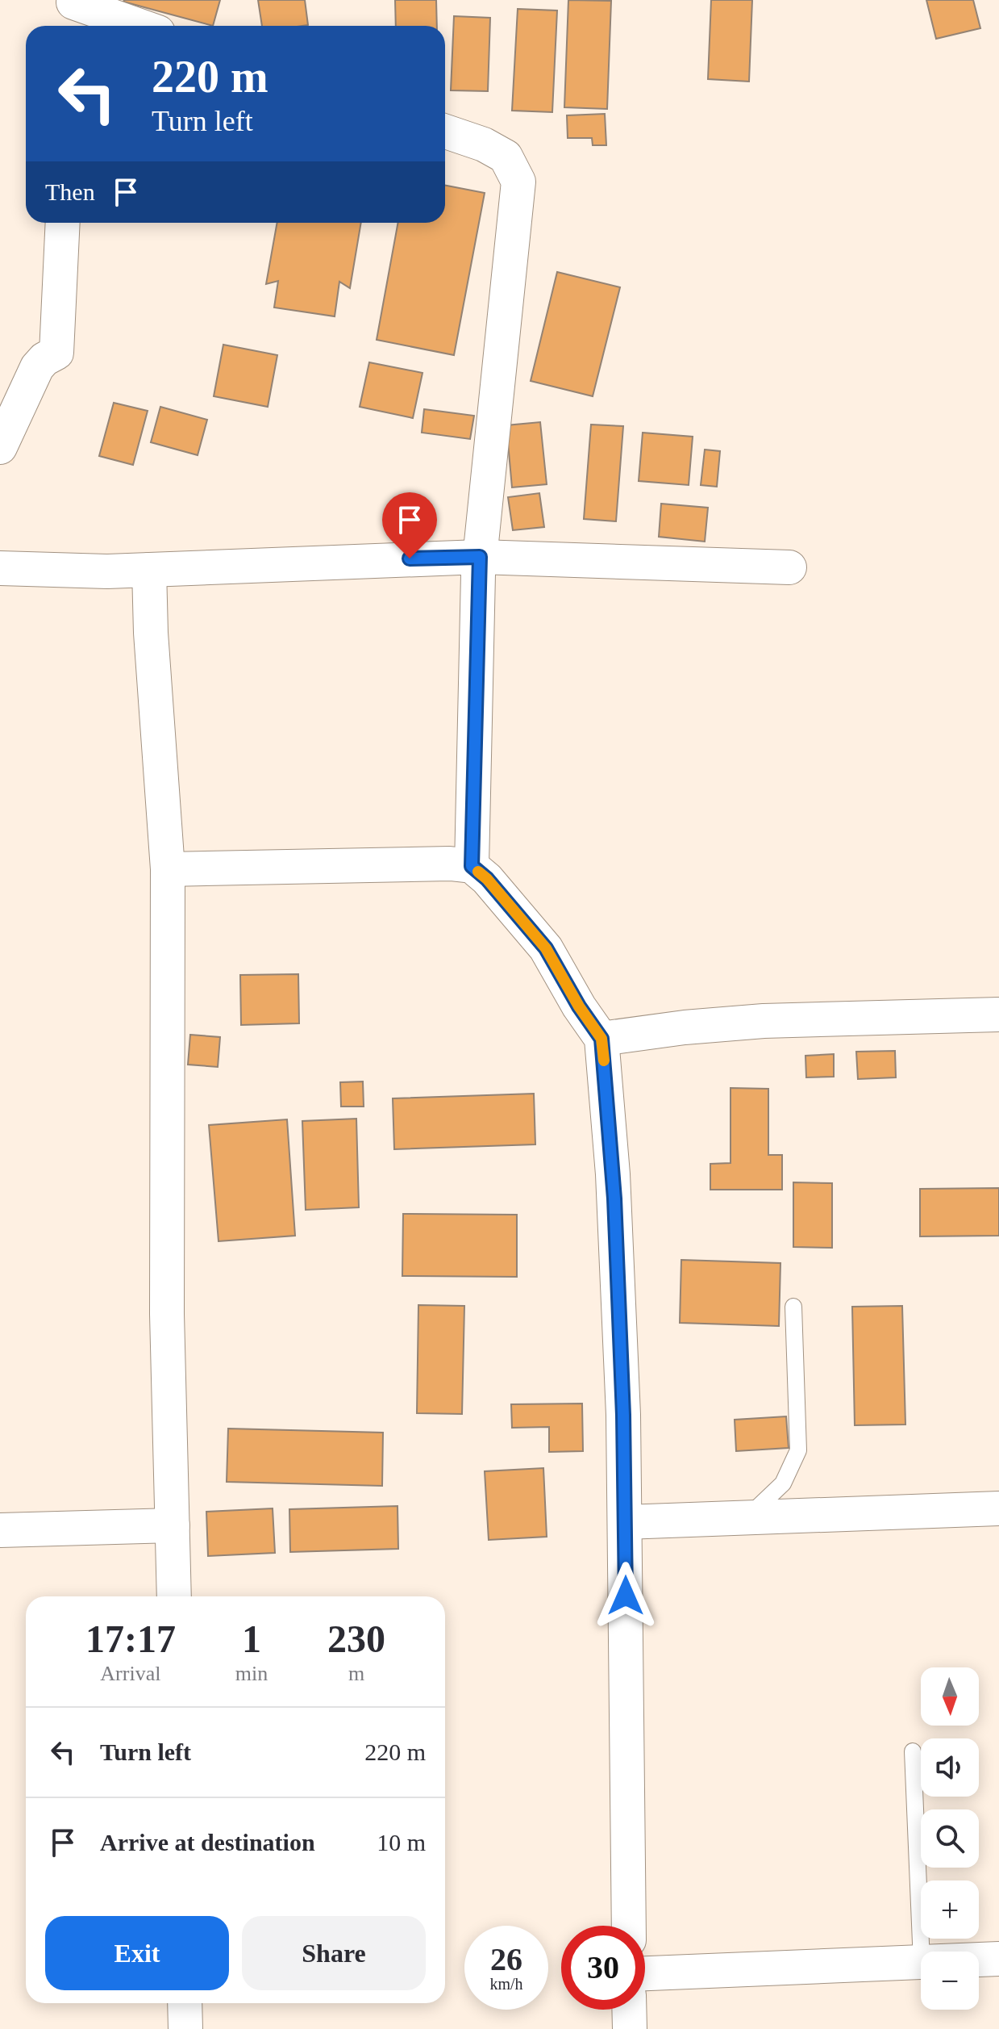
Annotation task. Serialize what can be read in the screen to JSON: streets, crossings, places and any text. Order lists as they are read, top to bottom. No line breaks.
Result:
{"north":"bottom","page":{"turn":["220 m","Turn left"],"then":"Then","eta":["17:17","Arrival","1","min","230","m"],"map_buttons":["+","−"],"list":[{"name":"Turn left","value":"220 m"},{"name":"Arrive at destination","value":"10 m"}],"buttons":["Exit","Share"],"speed":"26 km/h","limit":"30"}}
